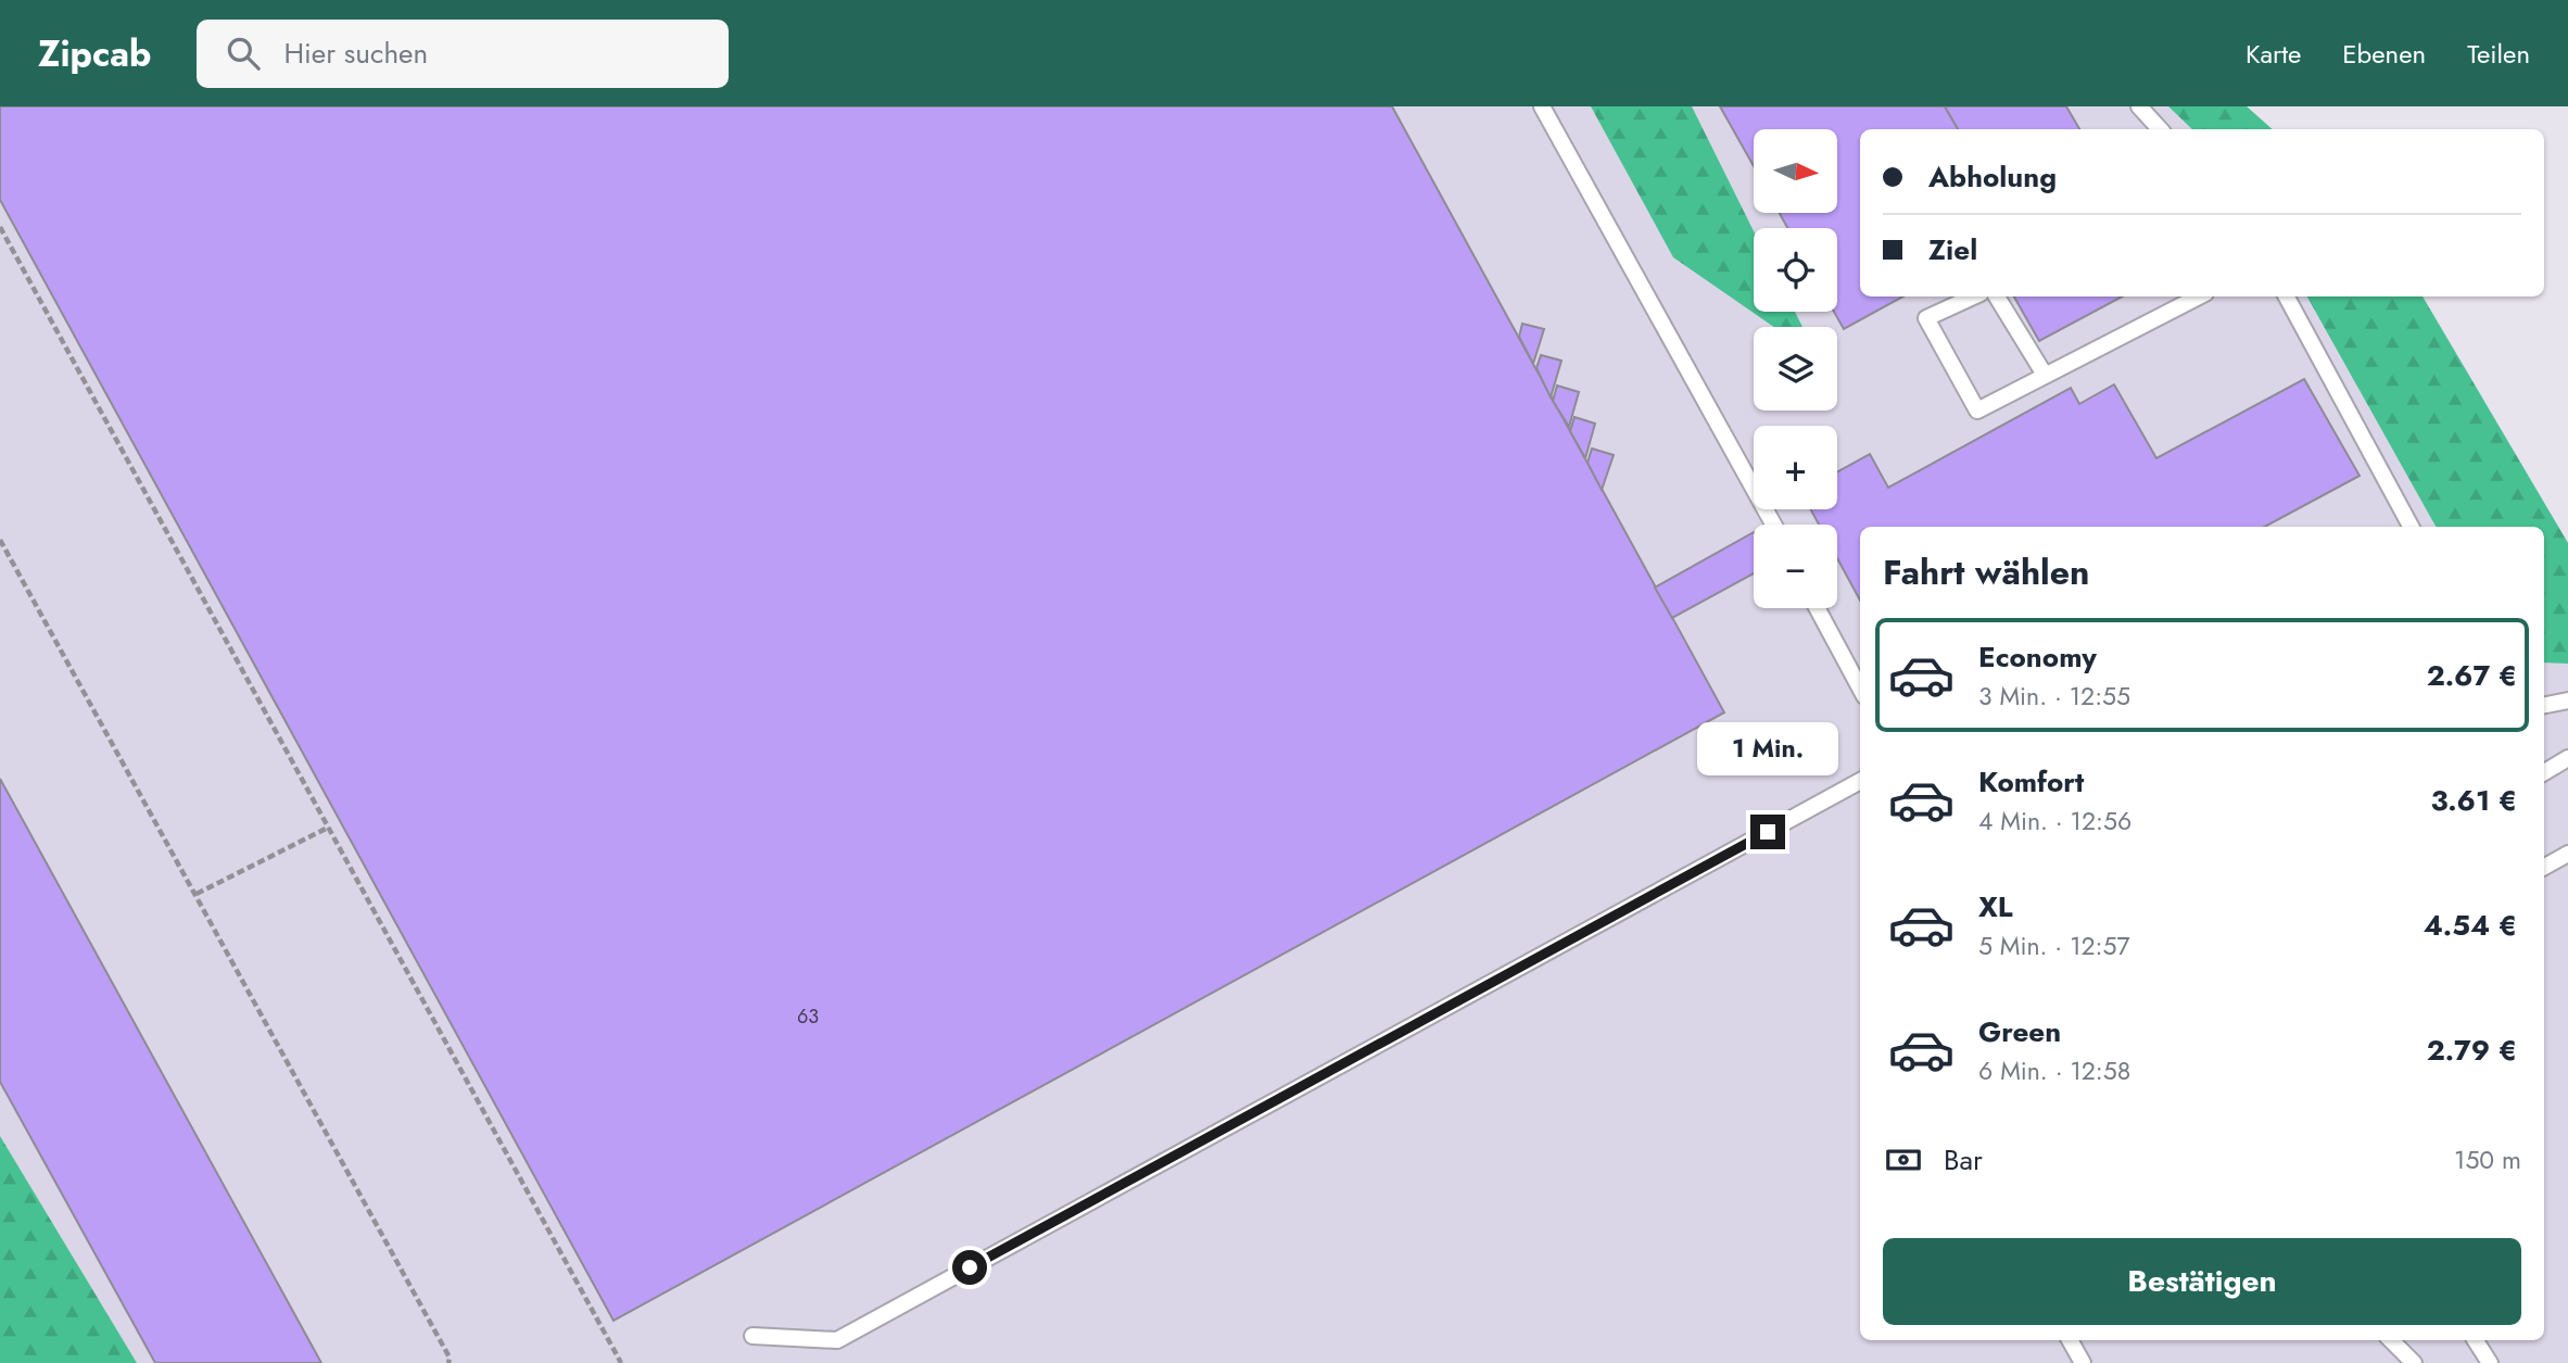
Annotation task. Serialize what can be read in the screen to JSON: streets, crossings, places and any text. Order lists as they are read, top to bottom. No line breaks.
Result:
{"house_numbers":["63"],"north":"right","page":{"header":"Zipcab","search":"Hier suchen","nav":["Karte","Ebenen","Teilen"],"map_buttons":["+","−"],"banner":["Abholung","Ziel"],"heading":"Fahrt wählen","list":[{"name":"Economy","note":"3 Min. · 12:55","value":"2.67 €"},{"name":"Komfort","note":"4 Min. · 12:56","value":"3.61 €"},{"name":"XL","note":"5 Min. · 12:57","value":"4.54 €"},{"name":"Green","note":"6 Min. · 12:58","value":"2.79 €"}],"bubble":"1 Min.","pay":["Bar","150 m"],"buttons":"Bestätigen"}}
